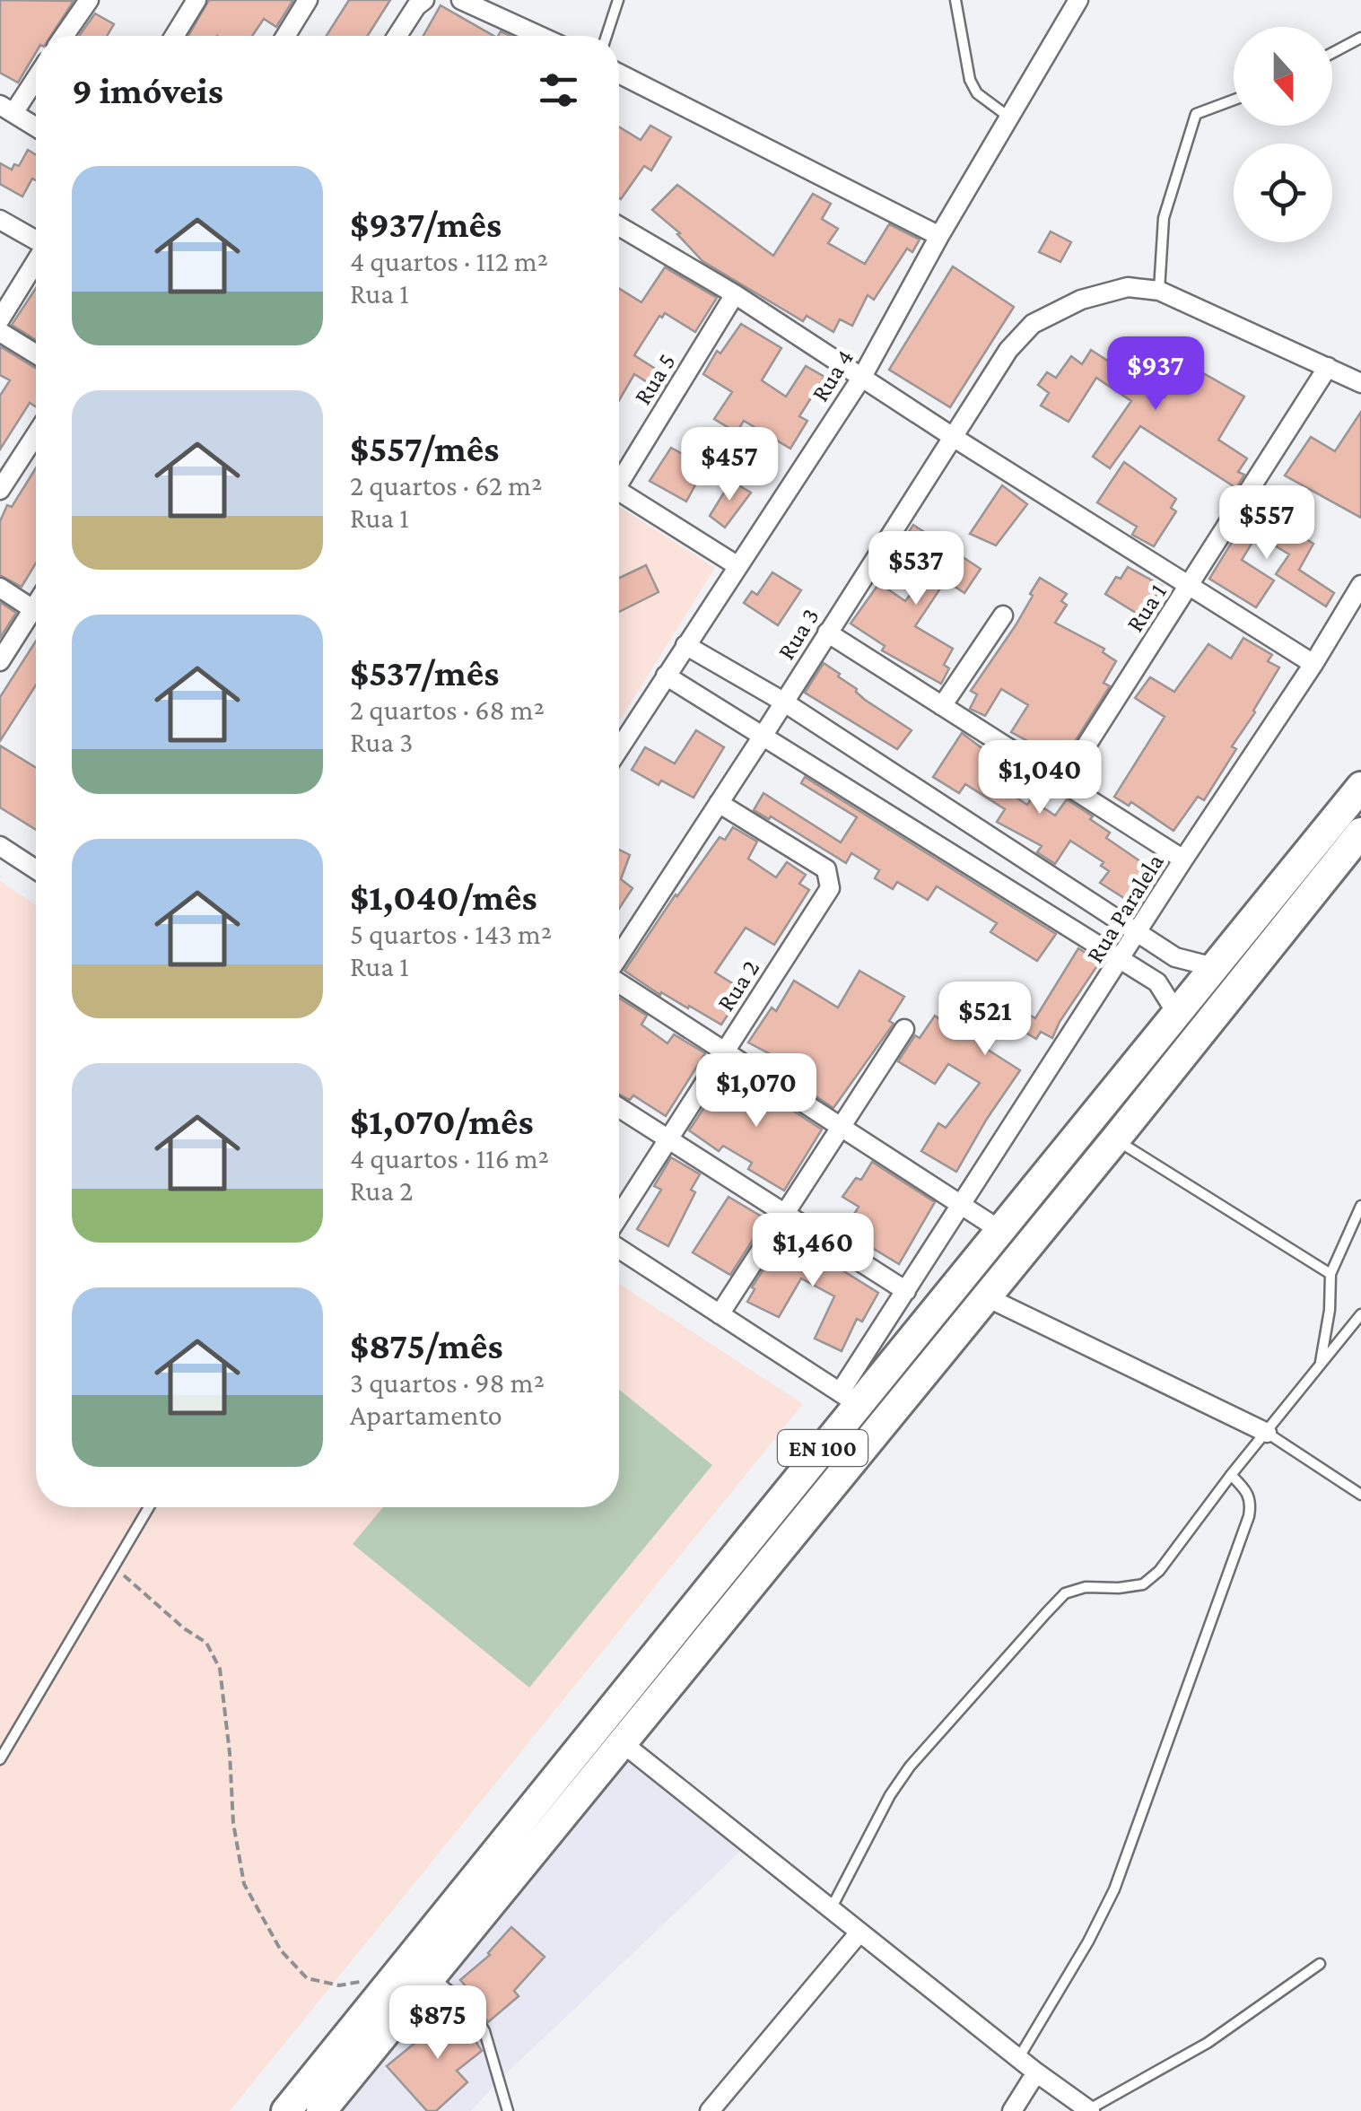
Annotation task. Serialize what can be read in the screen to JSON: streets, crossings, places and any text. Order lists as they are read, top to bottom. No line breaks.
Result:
{"streets":{"main road":["EN 100"],"street":["Rua 4","Rua 5","Rua 1","Rua 3","Rua Paralela","Rua 2"]},"crossings":[["Rua 3","Rua 2"],["Rua Paralela","EN 100"]],"north":"bottom","page":{"heading":"9 imóveis","list":[{"name":"$937/mês","note":"4 quartos · 112 m² · Rua 1"},{"name":"$557/mês","note":"2 quartos · 62 m² · Rua 1"},{"name":"$537/mês","note":"2 quartos · 68 m² · Rua 3"},{"name":"$1,040/mês","note":"5 quartos · 143 m² · Rua 1"},{"name":"$1,070/mês","note":"4 quartos · 116 m² · Rua 2"},{"name":"$875/mês","note":"3 quartos · 98 m² · Apartamento"}],"price":["$937","$457","$557","$537","$1,040","$521","$1,070","$1,460","$875"]}}
